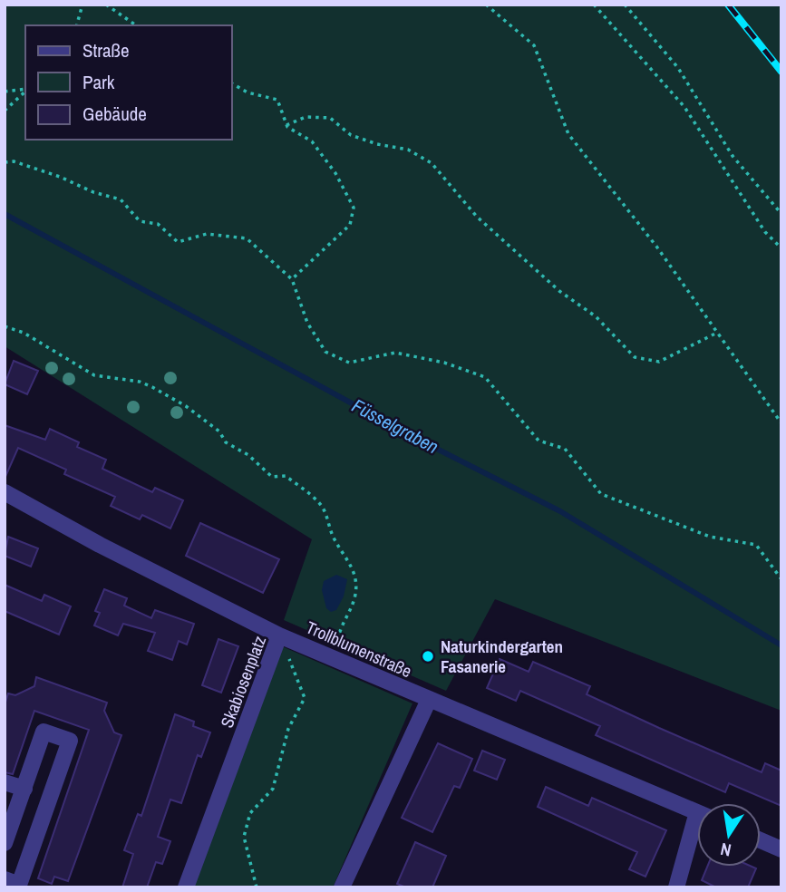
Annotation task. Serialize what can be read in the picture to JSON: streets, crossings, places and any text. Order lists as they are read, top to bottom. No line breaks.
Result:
{"streets":{"street":["Trollblumenstraße","Skabiosenplatz"]},"crossings":[["Trollblumenstraße","Skabiosenplatz"]],"water":["Füsselgraben"],"places":["Naturkindergarten Fasanerie"],"legend":["Straße","Park","Gebäude"],"north":"bottom"}
